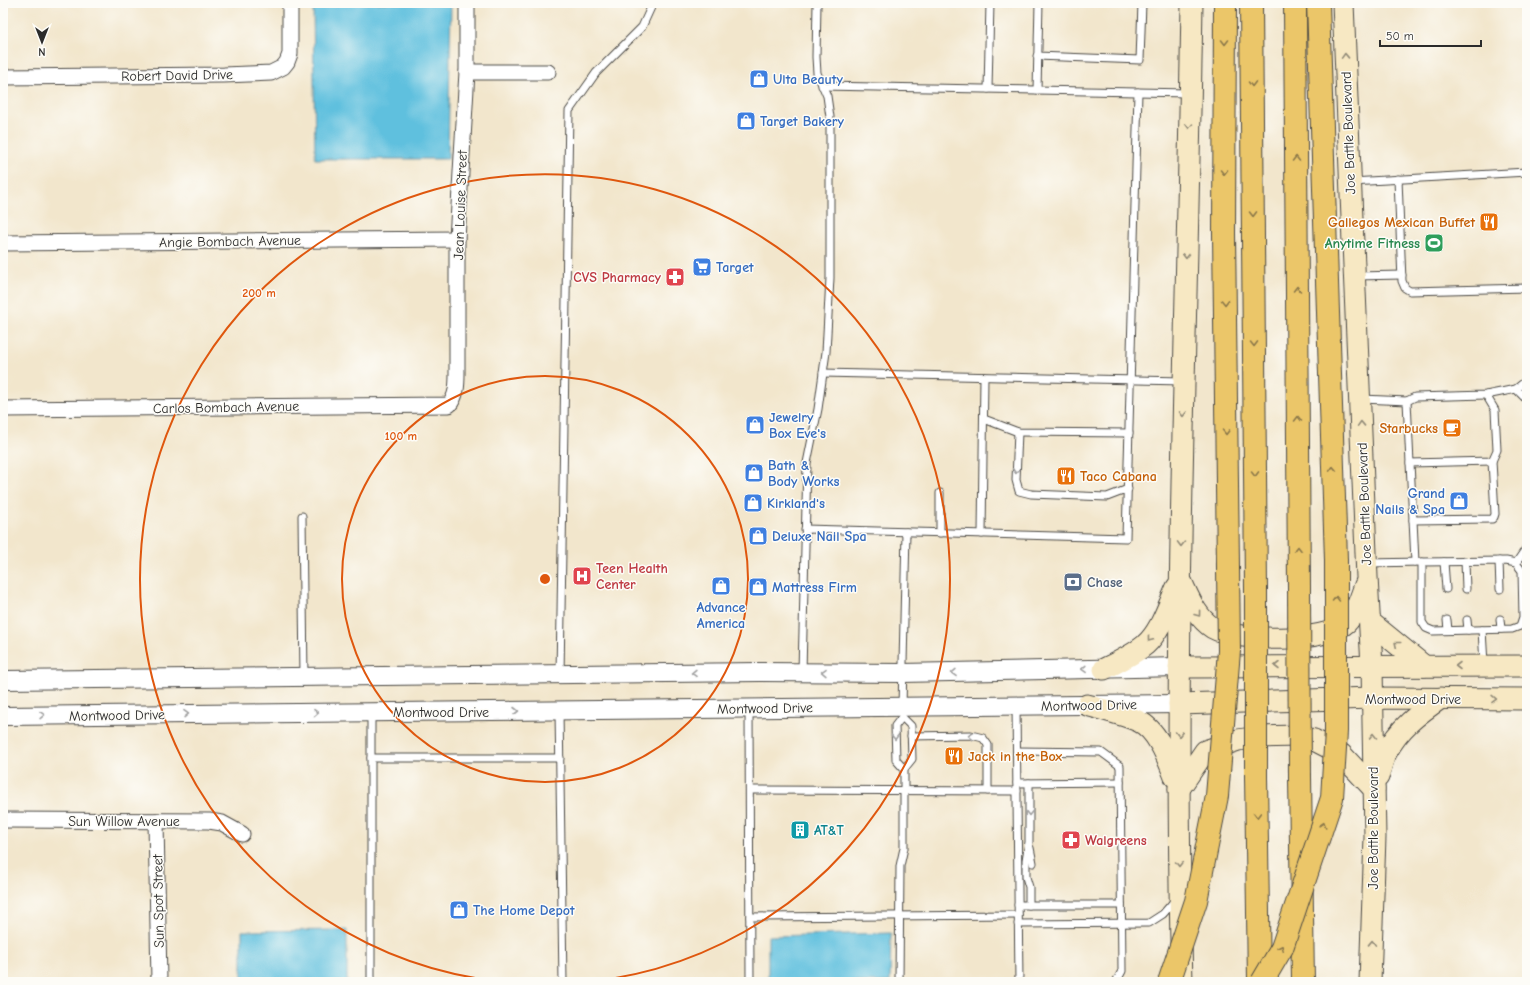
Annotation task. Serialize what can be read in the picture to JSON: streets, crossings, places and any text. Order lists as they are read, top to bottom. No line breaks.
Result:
{"streets":{"main road":["Joe Battle Boulevard","Montwood Drive"],"street":["Robert David Drive","Jean Louise Street","Angie Bombach Avenue","Carlos Bombach Avenue","Sun Willow Avenue","Sun Spot Street"]},"crossings":[["Joe Battle Boulevard","Montwood Drive"],["Jean Louise Street","Angie Bombach Avenue"],["Jean Louise Street","Carlos Bombach Avenue"],["Sun Willow Avenue","Sun Spot Street"]],"one_way":["Montwood Drive"],"places":{"shop":["Ulta Beauty","Target Bakery","Jewelry Box Eve's","Bath & Body Works","Grand Nails & Spa","Kirkland's","Deluxe Nail Spa","Advance America","Mattress Firm","The Home Depot"],"restaurant":["Gallegos Mexican Buffet","Taco Cabana","Jack in the Box"],"sports":["Anytime Fitness"],"supermarket":["Target"],"pharmacy":["CVS Pharmacy","Walgreens"],"cafe":["Starbucks"],"hospital":["Teen Health Center"],"bank":["Chase"],"building":["AT&T"]},"scale_bar":"50 m","north":"bottom","rings":["200 m","100 m"]}
